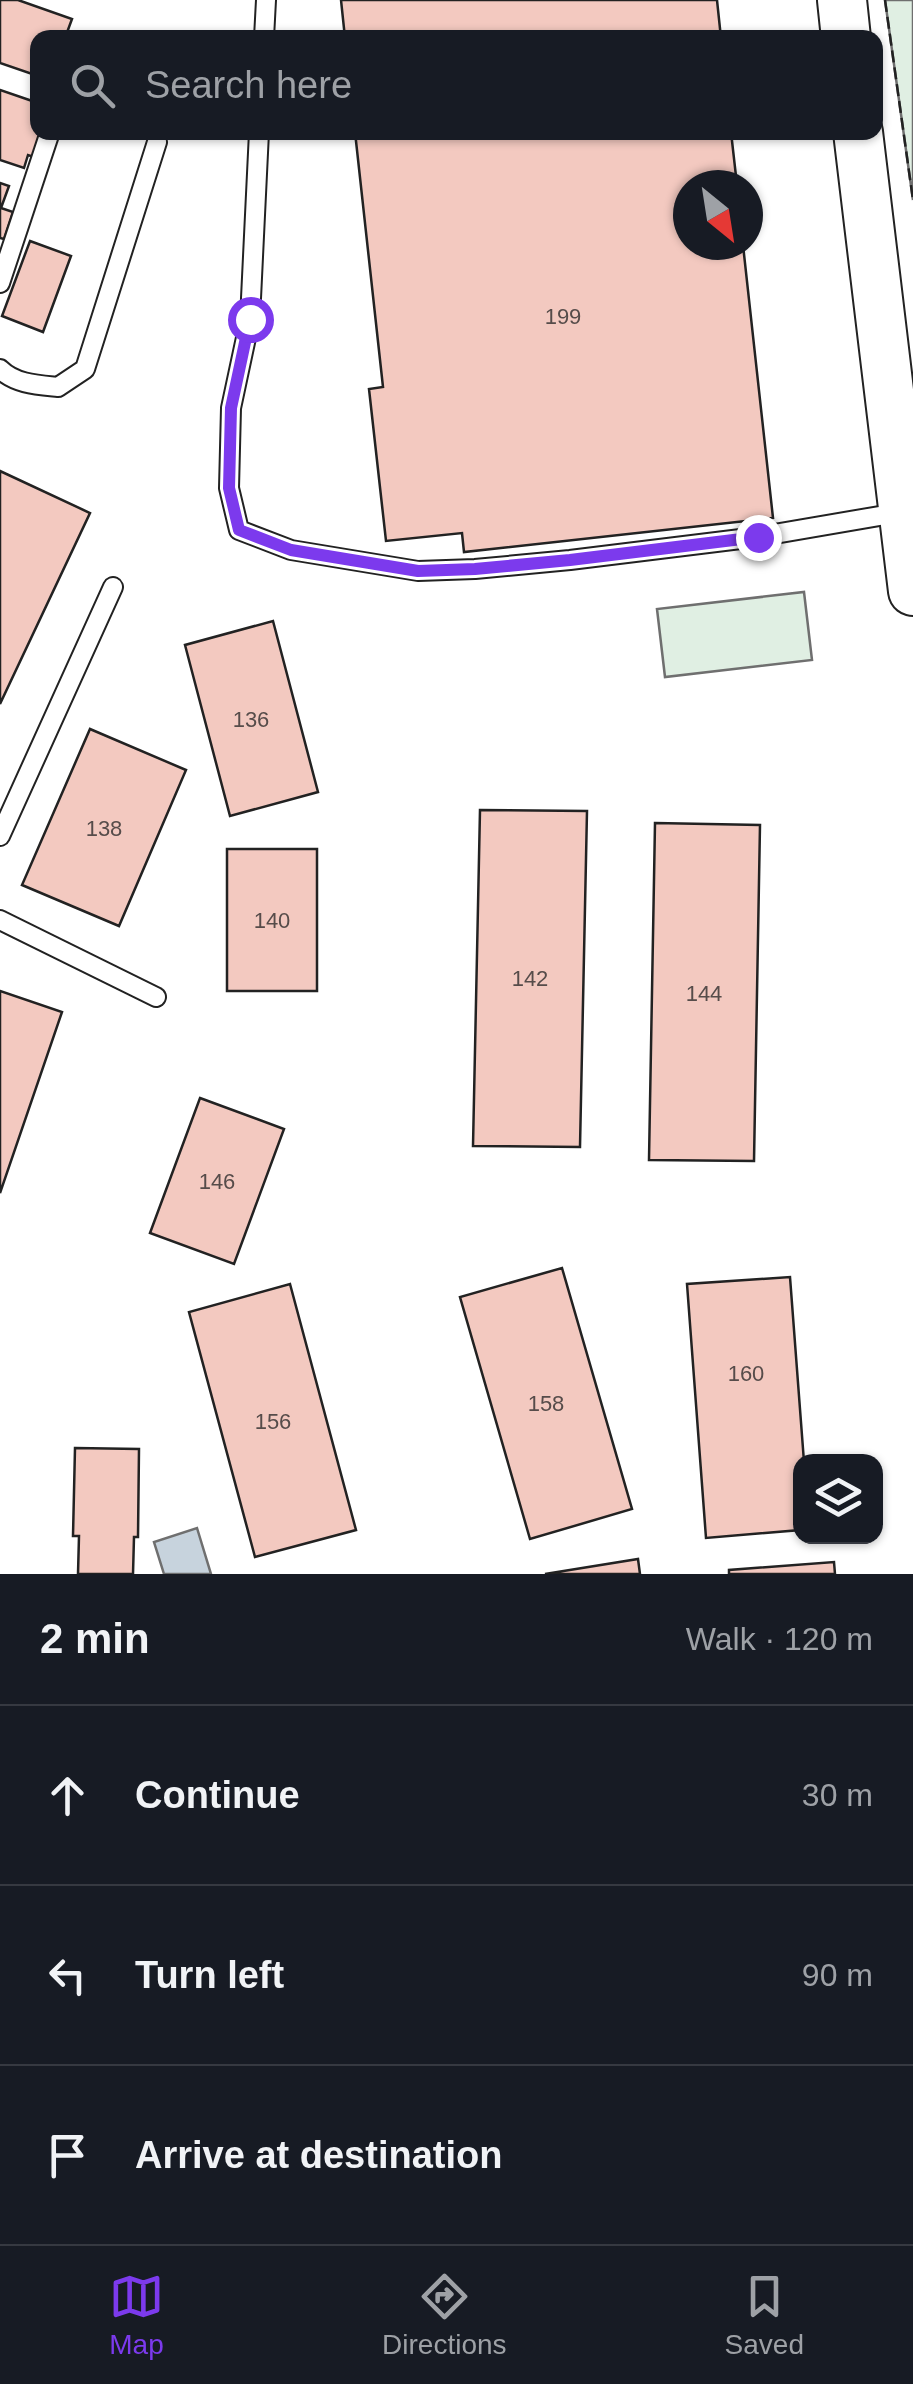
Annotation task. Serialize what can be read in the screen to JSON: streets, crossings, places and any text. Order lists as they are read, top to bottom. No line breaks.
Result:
{"house_numbers":["199","136","138","140","142","144","146","160","158","156"],"north":"bottom right","page":{"search":"Search here","heading":["2 min","Walk · 120 m"],"list":[["Continue","30 m"],["Turn left","90 m"],"Arrive at destination"],"nav":["Map","Directions","Saved"]}}
